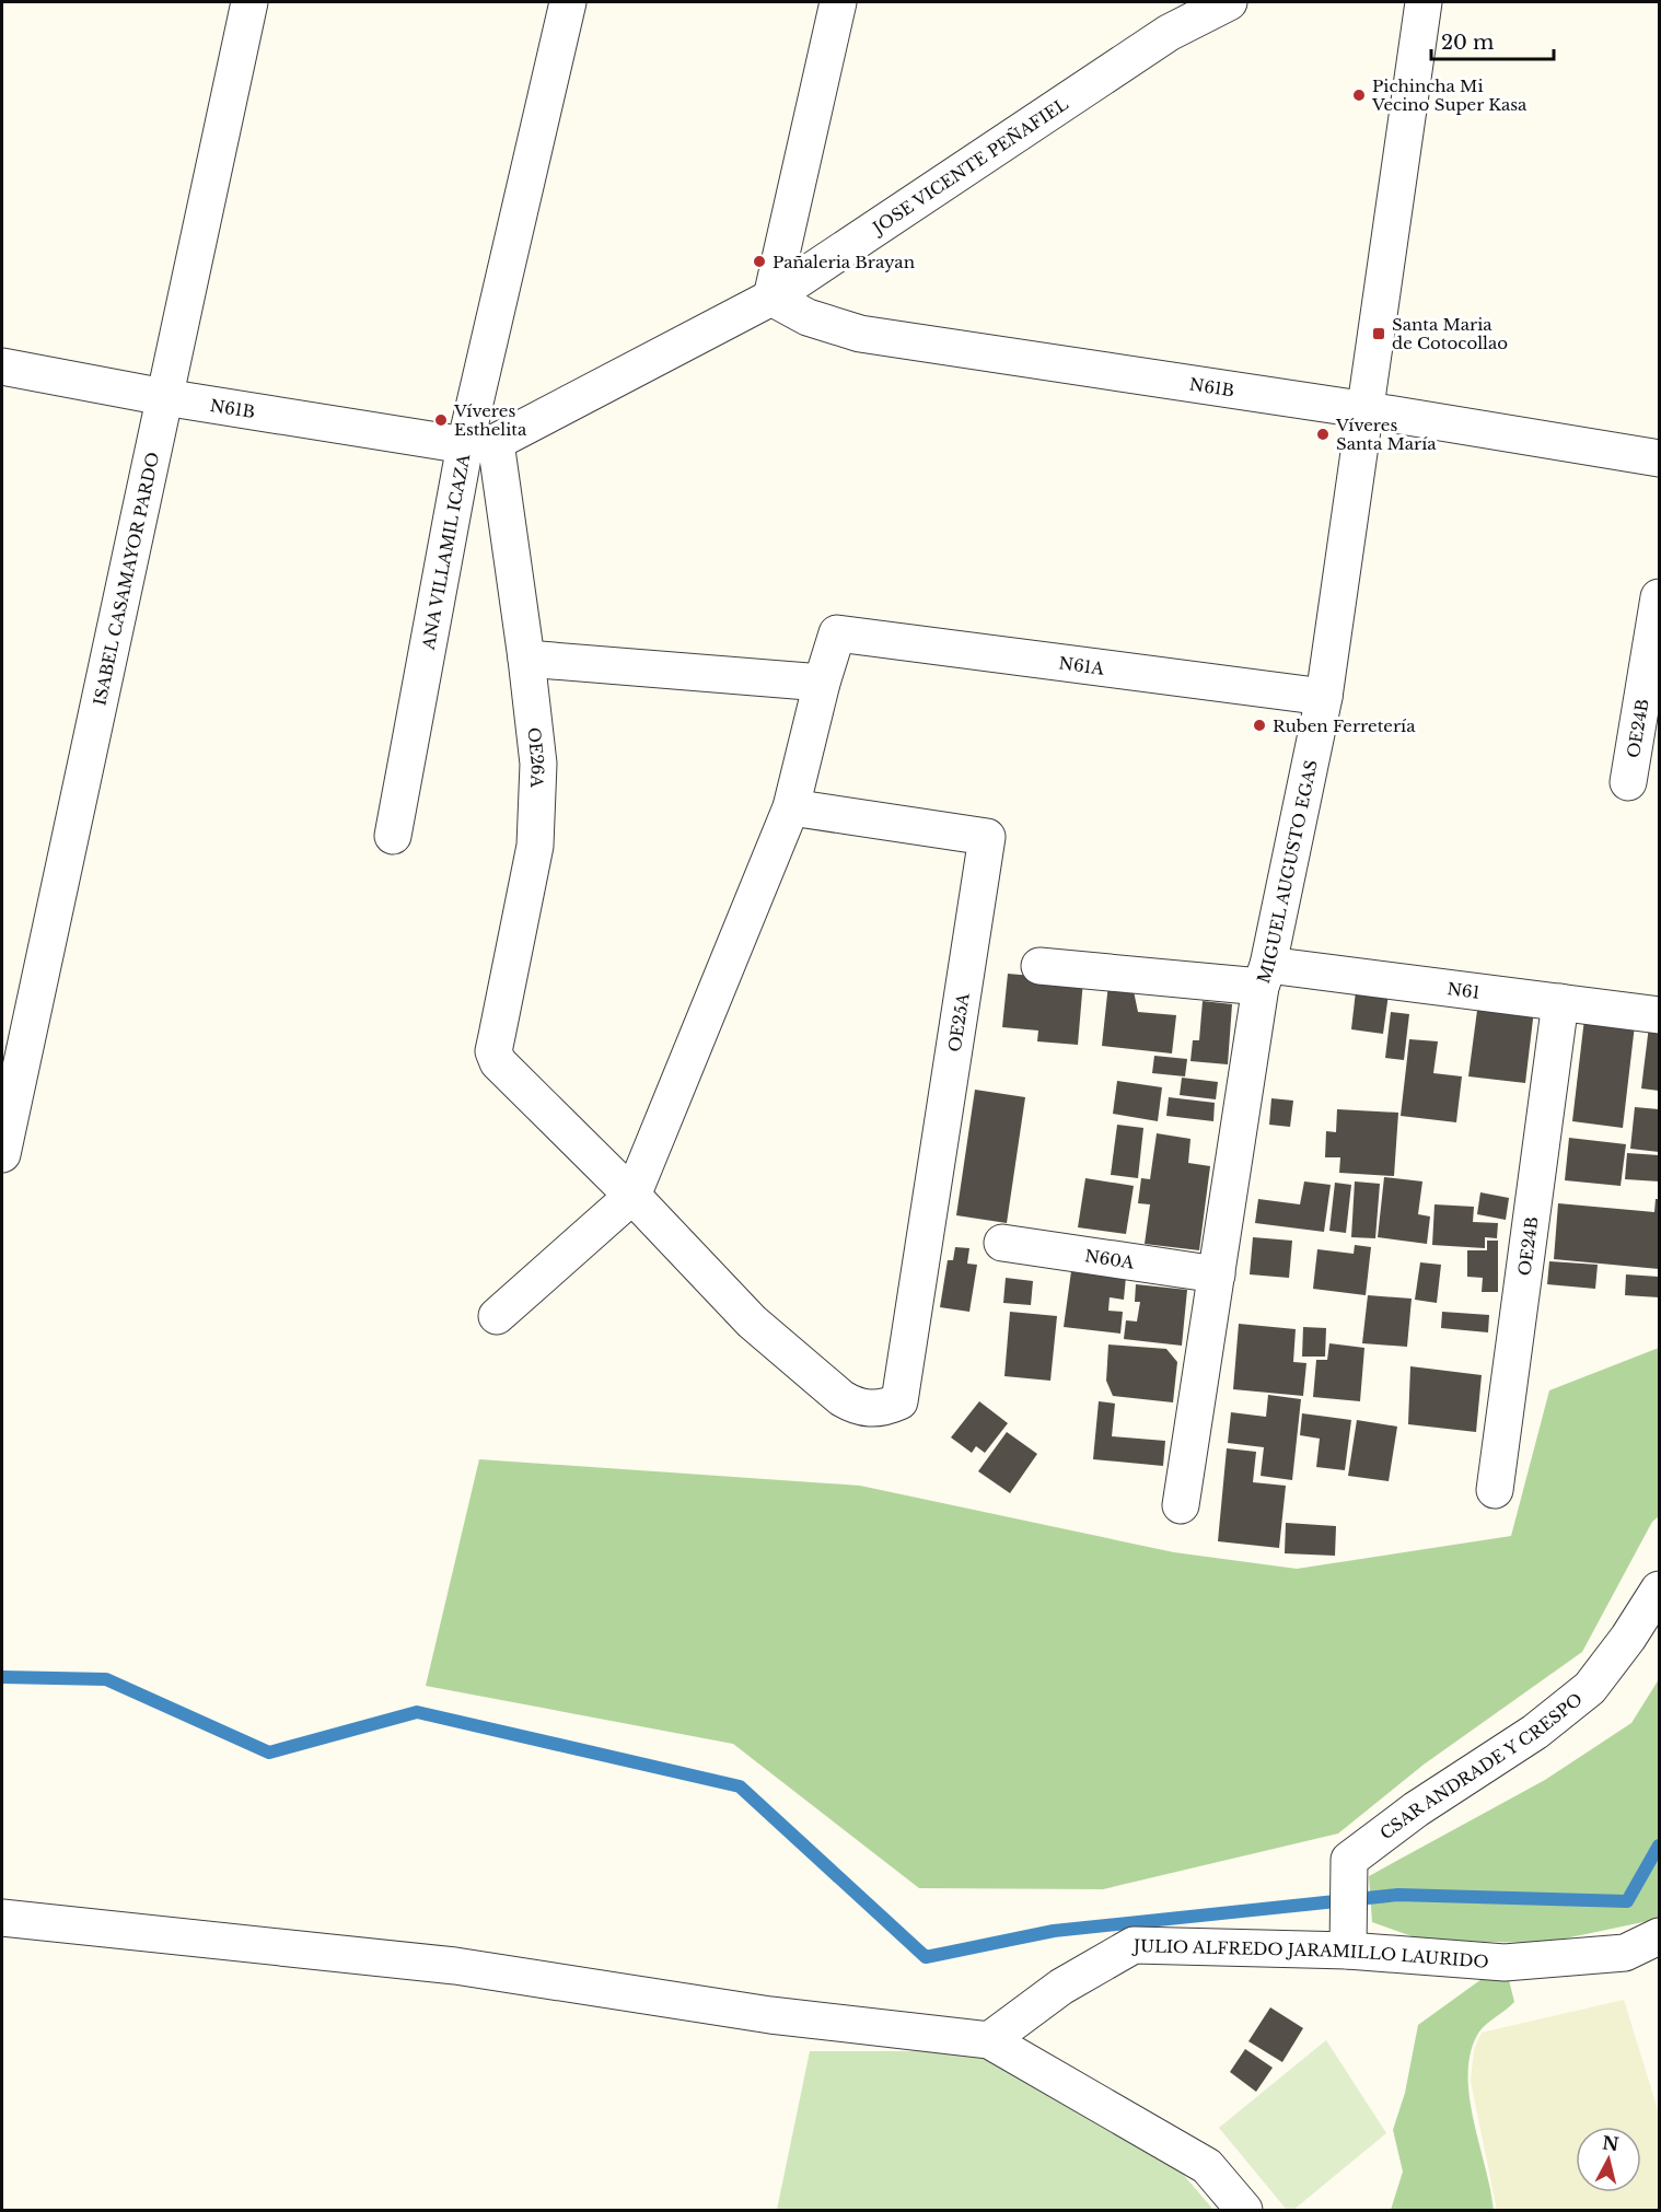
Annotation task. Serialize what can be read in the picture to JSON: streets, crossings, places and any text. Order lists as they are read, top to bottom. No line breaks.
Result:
{"streets":{"street":["JOSE VICENTE PEÑAFIEL","N61B","ANA VILLAMIL ICAZA","ISABEL CASAMAYOR PARDO","N61A","OE24B","OE26A","MIGUEL AUGUSTO EGAS","N61","OE25A","N60A","CSAR ANDRADE Y CRESPO","JULIO ALFREDO JARAMILLO LAURIDO"]},"crossings":[["JOSE VICENTE PEÑAFIEL","N61B"],["JOSE VICENTE PEÑAFIEL","ANA VILLAMIL ICAZA"],["JOSE VICENTE PEÑAFIEL","OE26A"],["N61B","ANA VILLAMIL ICAZA"],["N61B","ISABEL CASAMAYOR PARDO"],["N61B","OE26A"],["N61B","MIGUEL AUGUSTO EGAS"],["ANA VILLAMIL ICAZA","OE26A"],["N61A","MIGUEL AUGUSTO EGAS"],["OE24B","N61"],["OE26A","OE25A"],["MIGUEL AUGUSTO EGAS","N61"],["MIGUEL AUGUSTO EGAS","N60A"],["CSAR ANDRADE Y CRESPO","JULIO ALFREDO JARAMILLO LAURIDO"]],"places":{"other":["Pichincha Mi Vecino Super Kasa","Pañaleria Brayan","Víveres Esthelita","Víveres Santa María","Ruben Ferretería"],"transit":["Santa Maria de Cotocollao"]},"scale_bar":"20 m","north":"top"}
